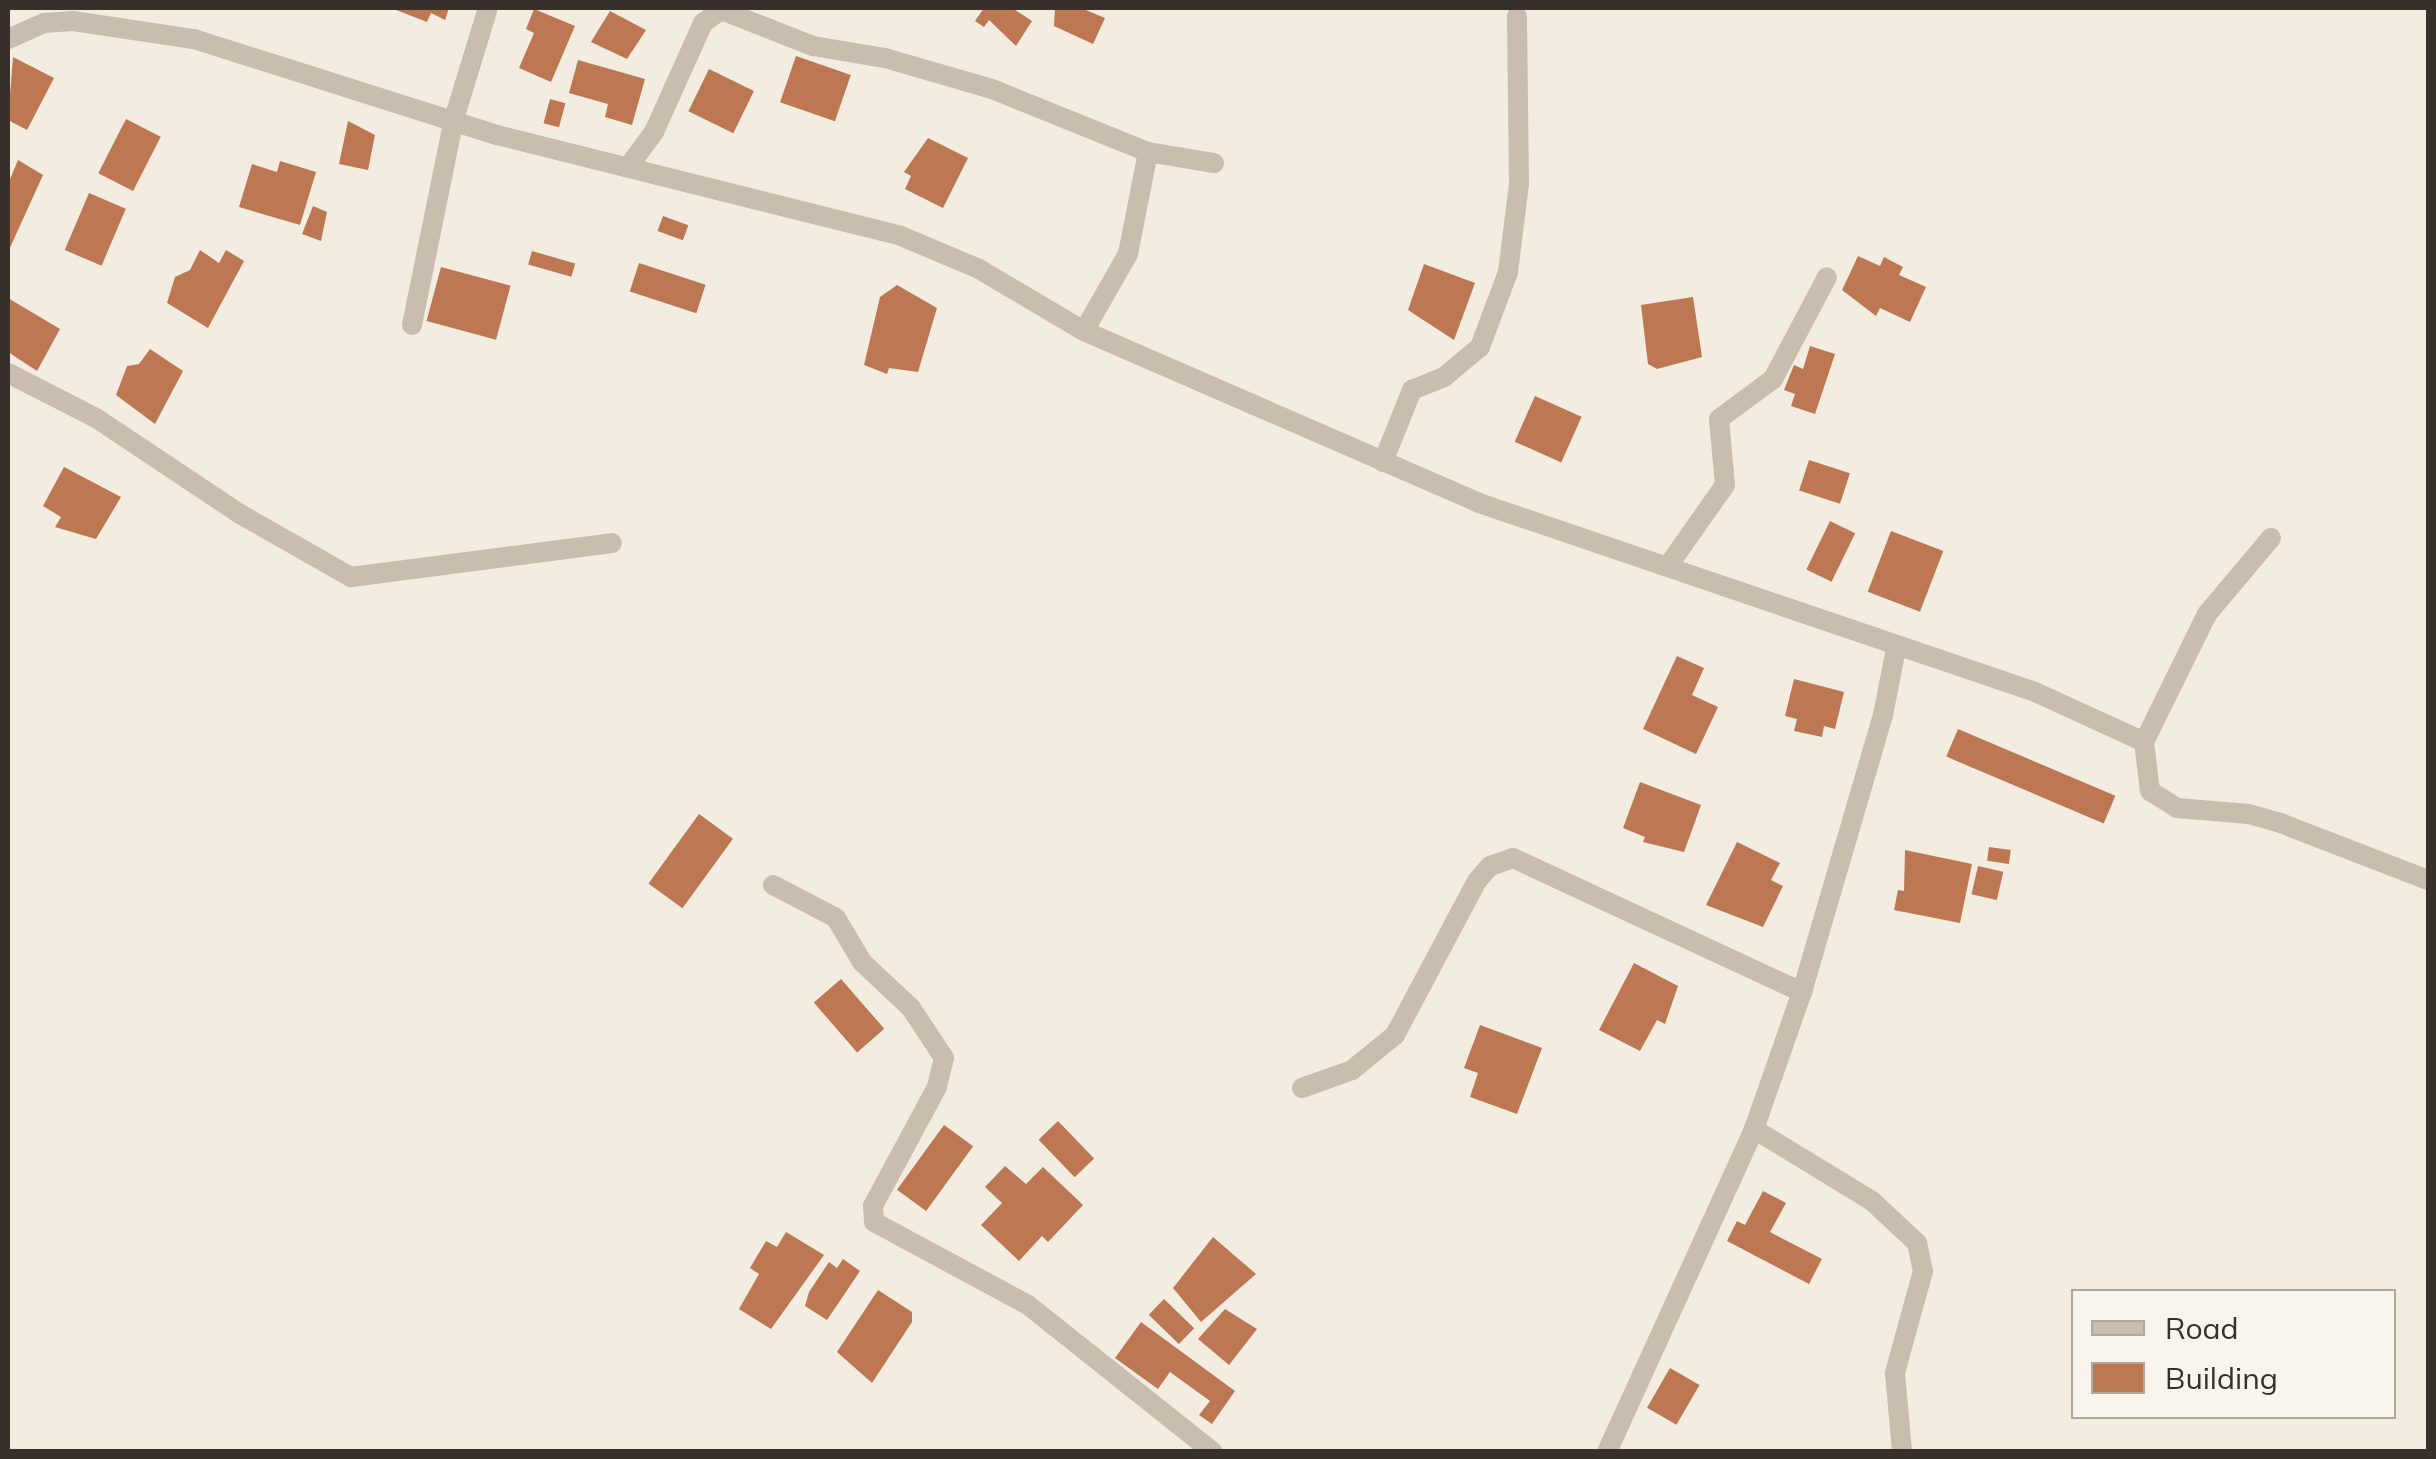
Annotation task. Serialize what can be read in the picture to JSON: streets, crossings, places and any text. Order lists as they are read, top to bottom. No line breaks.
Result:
{"legend":["Road","Building"]}
